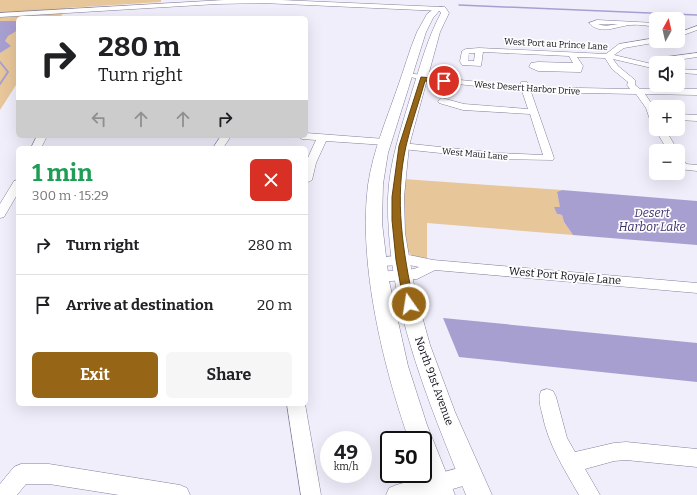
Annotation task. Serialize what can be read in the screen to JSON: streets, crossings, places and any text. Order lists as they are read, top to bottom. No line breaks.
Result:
{"streets":{"main road":["North 91st Avenue"],"street":["West Port au Prince Lane","West Desert Harbor Drive","West Maui Lane","West Port Royale Lane"]},"crossings":[["West Desert Harbor Drive","North 91st Avenue"],["West Maui Lane","North 91st Avenue"],["West Port Royale Lane","North 91st Avenue"]],"water":["Desert Harbor Lake"],"north":"top","page":{"map_buttons":["+","−"],"turn":["280 m","Turn right"],"heading":["1 min","300 m · 15:29"],"list":[{"name":"Turn right","value":"280 m"},{"name":"Arrive at destination","value":"20 m"}],"buttons":["Exit","Share"],"speed":"49 km/h","limit":"50"}}
